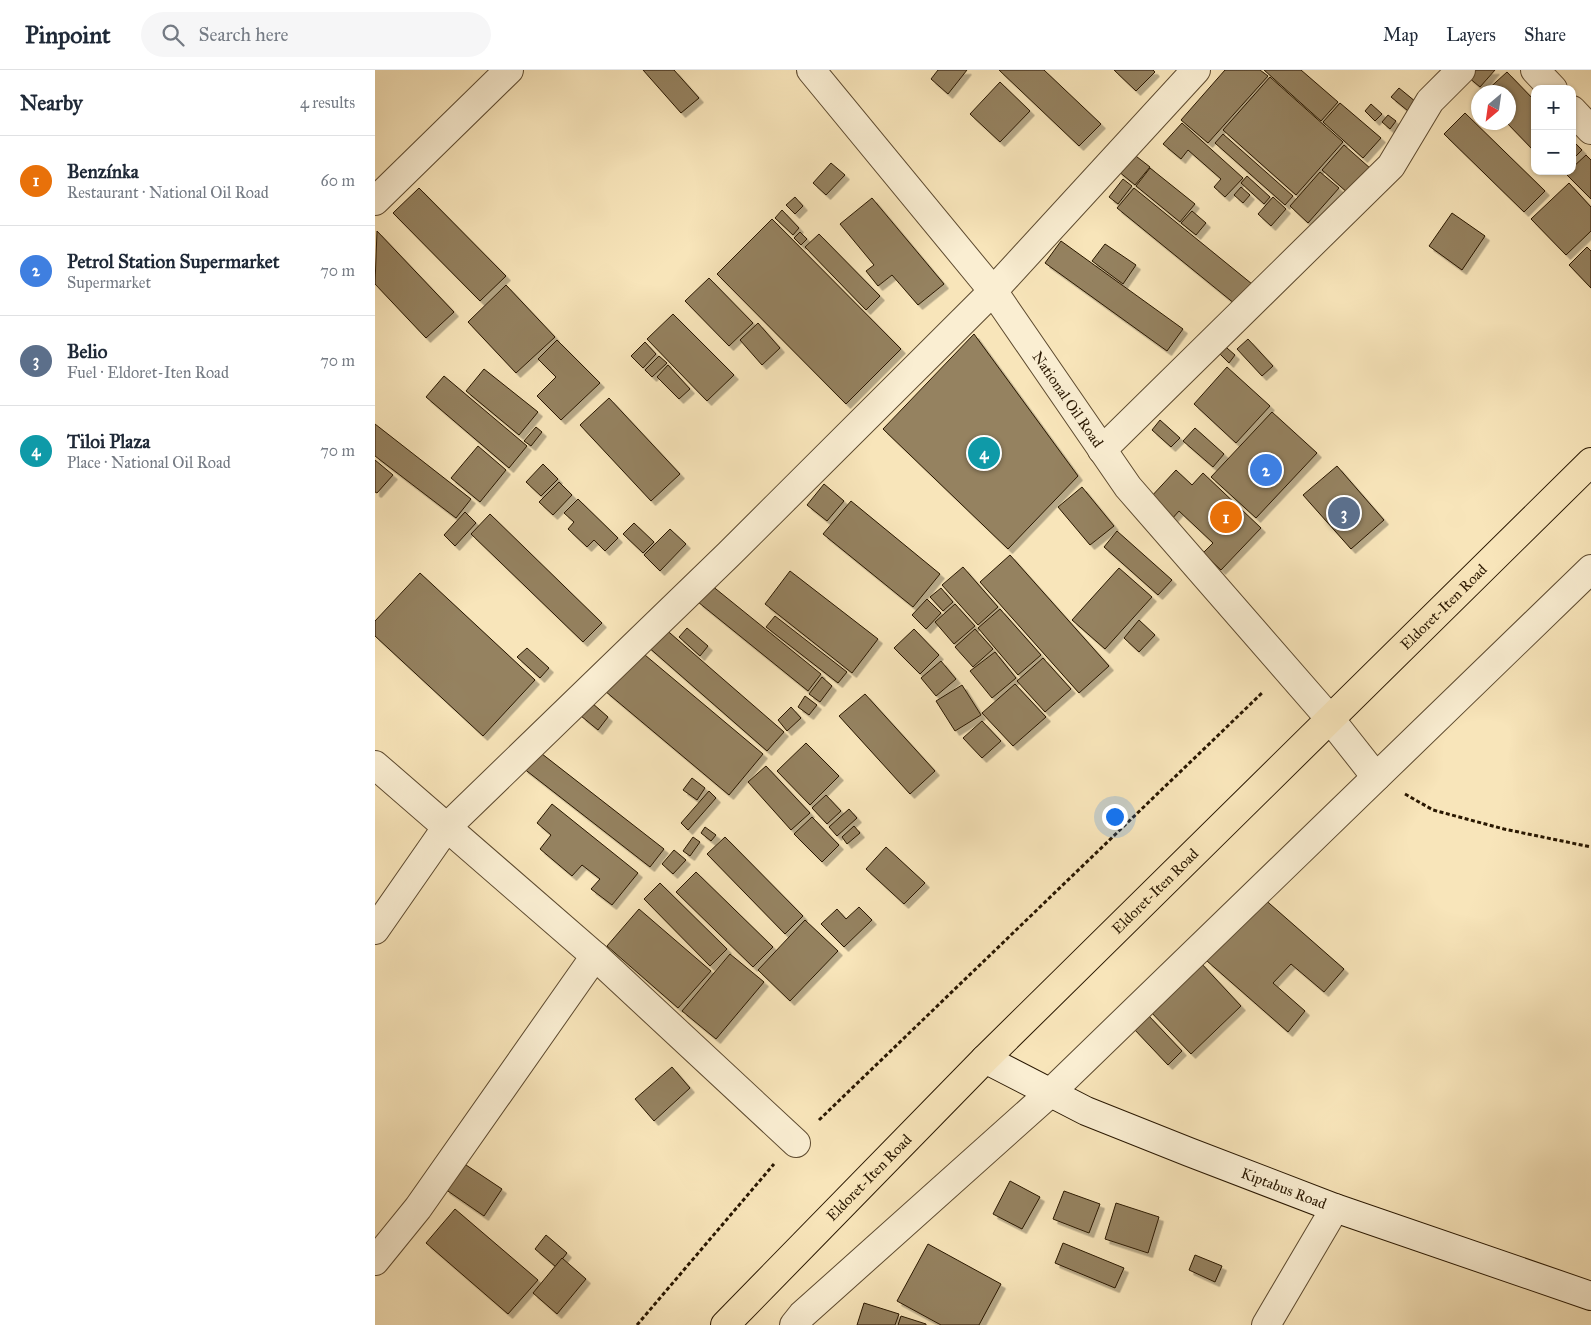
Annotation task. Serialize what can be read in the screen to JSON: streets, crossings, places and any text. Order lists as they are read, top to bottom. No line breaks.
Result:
{"streets":{"main road":["Eldoret-Iten Road"],"street":["National Oil Road","Kiptabus Road"]},"crossings":[["National Oil Road","Eldoret-Iten Road"],["Eldoret-Iten Road","Kiptabus Road"]],"north":"bottom left","page":{"header":"Pinpoint","search":"Search here","nav":["Map","Layers","Share"],"heading":["Nearby","4 results"],"map_buttons":["+","−"],"list":[{"mark":"1","name":"Benzínka","note":"Restaurant · National Oil Road","value":"60 m"},{"mark":"2","name":"Petrol Station Supermarket","note":"Supermarket","value":"70 m"},{"mark":"3","name":"Belio","note":"Fuel · Eldoret-Iten Road","value":"70 m"},{"mark":"4","name":"Tiloi Plaza","note":"Place · National Oil Road","value":"70 m"}],"pins":["4","2","3","1"]}}
